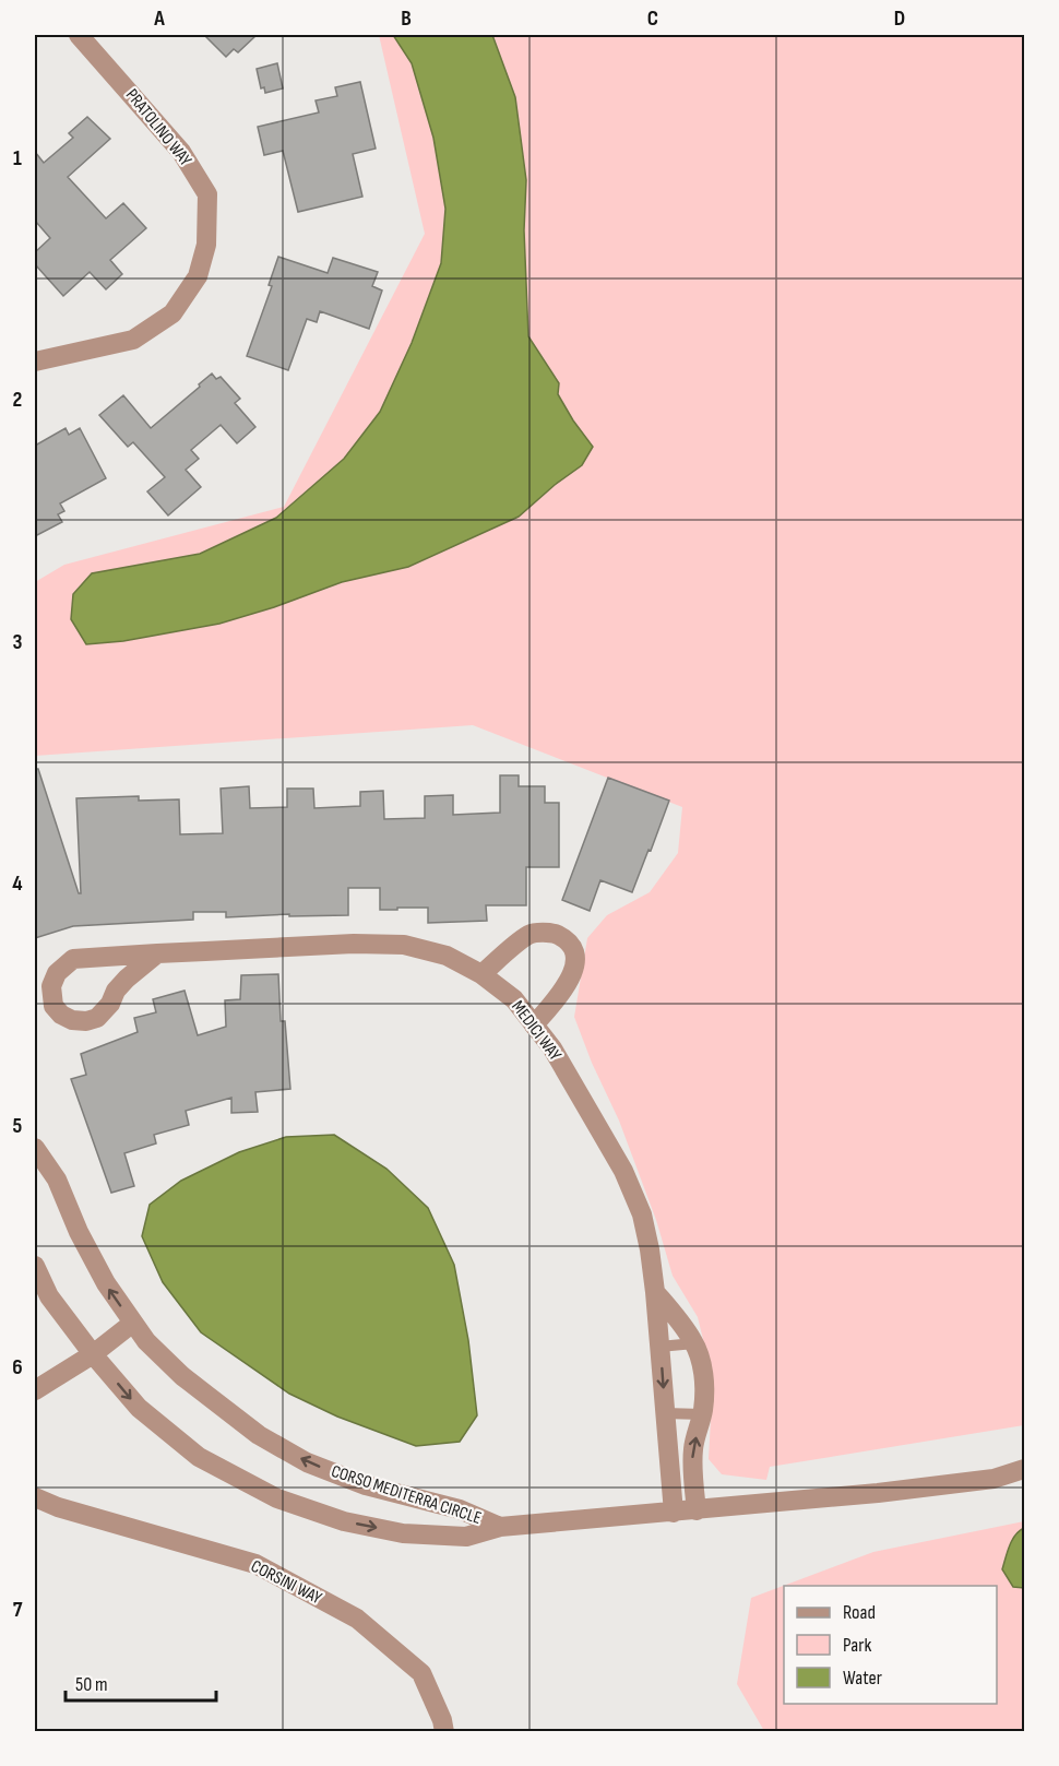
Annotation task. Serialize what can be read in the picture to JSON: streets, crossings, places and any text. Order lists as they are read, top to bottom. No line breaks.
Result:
{"streets":{"street":["PRATOLINO WAY","MEDICI WAY","CORSO MEDITERRA CIRCLE","CORSINI WAY"]},"crossings":[["MEDICI WAY","CORSO MEDITERRA CIRCLE"]],"legend":["Road","Park","Water"],"scale_bar":"50 m","grid":{"columns":["A","B","C","D"],"rows":["1","2","3","4","5","6","7"]}}
